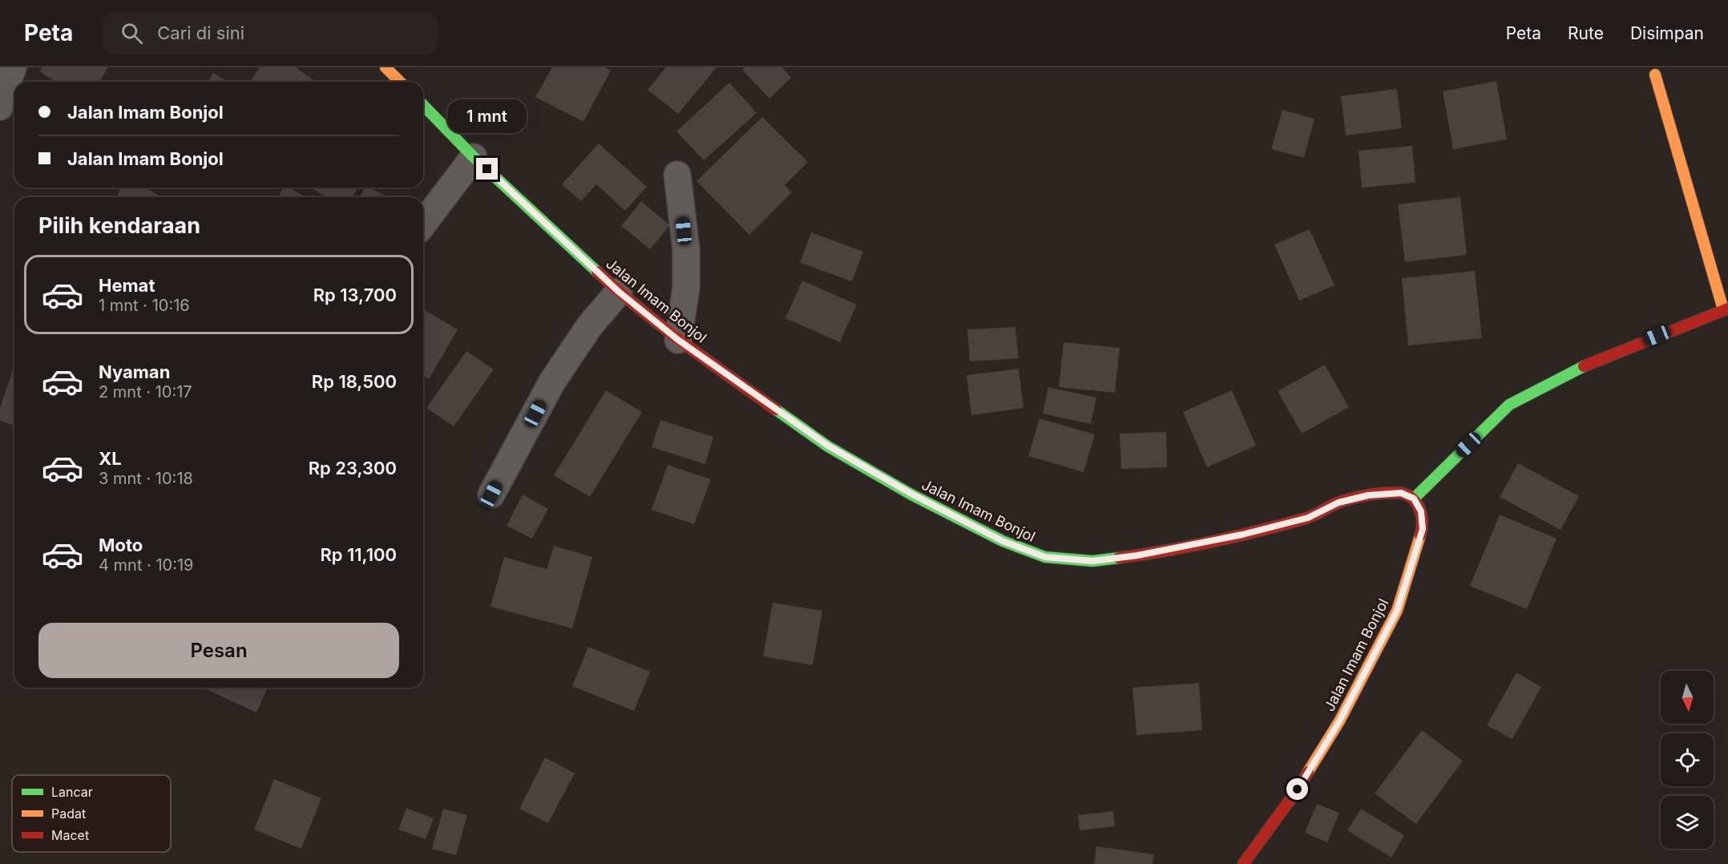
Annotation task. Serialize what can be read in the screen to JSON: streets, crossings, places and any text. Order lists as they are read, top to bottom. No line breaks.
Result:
{"streets":{"main road":["Jalan Imam Bonjol"]},"legend":["Lancar","Padat","Macet"],"north":"bottom","page":{"header":"Peta","search":"Cari di sini","nav":["Peta","Rute","Disimpan"],"banner":["Jalan Imam Bonjol","Jalan Imam Bonjol"],"bubble":"1 mnt","heading":"Pilih kendaraan","list":[{"name":"Hemat","note":"1 mnt · 10:16","value":"Rp 13,700"},{"name":"Nyaman","note":"2 mnt · 10:17","value":"Rp 18,500"},{"name":"XL","note":"3 mnt · 10:18","value":"Rp 23,300"},{"name":"Moto","note":"4 mnt · 10:19","value":"Rp 11,100"}],"buttons":"Pesan"}}
